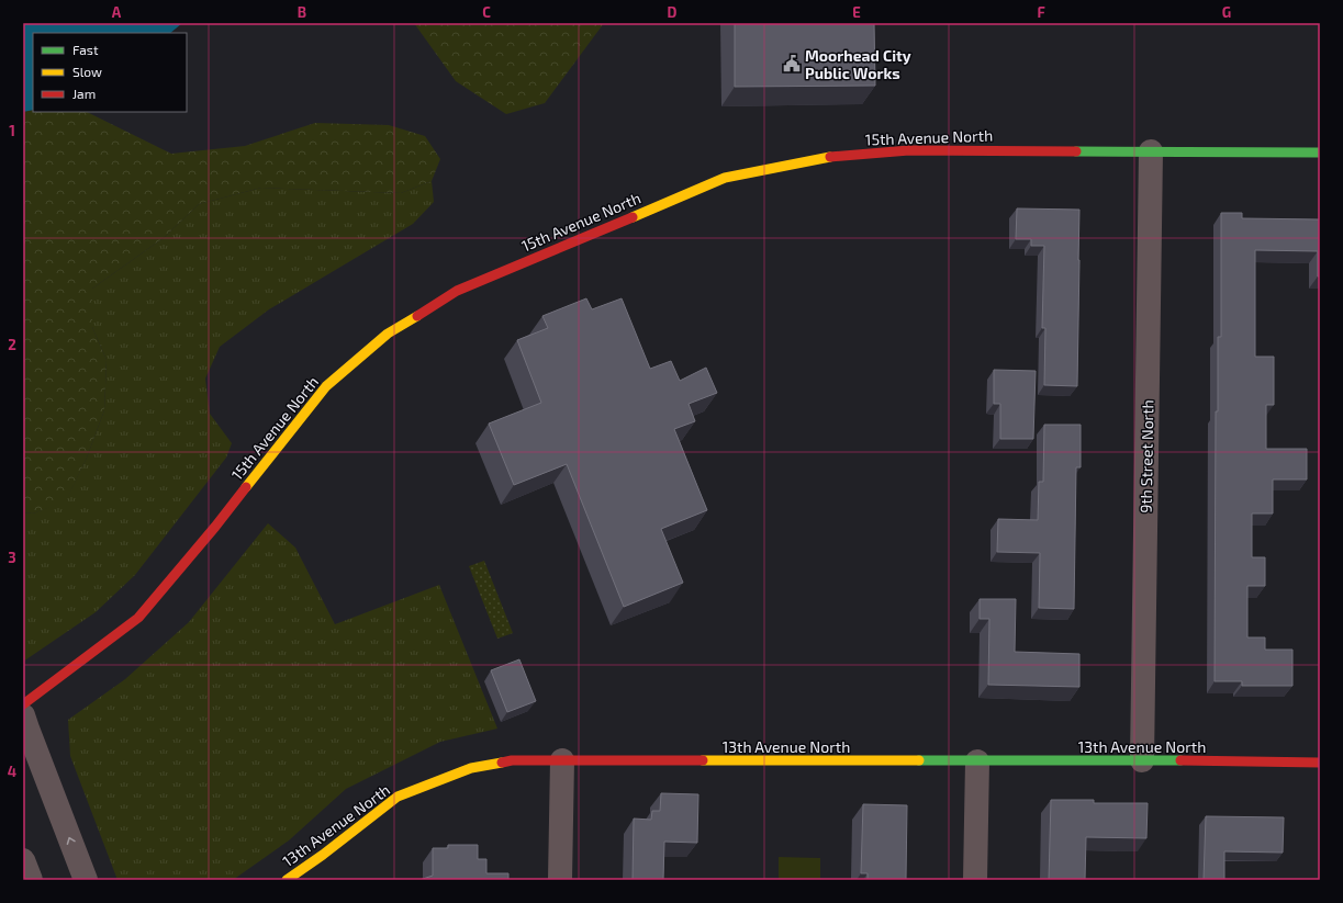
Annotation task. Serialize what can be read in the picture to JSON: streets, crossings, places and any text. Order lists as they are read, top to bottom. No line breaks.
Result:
{"streets":{"main road":["15th Avenue North","13th Avenue North"],"street":["9th Street North"]},"crossings":[["15th Avenue North","9th Street North"],["9th Street North","13th Avenue North"]],"places":{"public building":["Moorhead City Public Works"]},"legend":["Fast","Slow","Jam"],"grid":{"columns":["A","B","C","D","E","F","G"],"rows":["1","2","3","4"]}}
